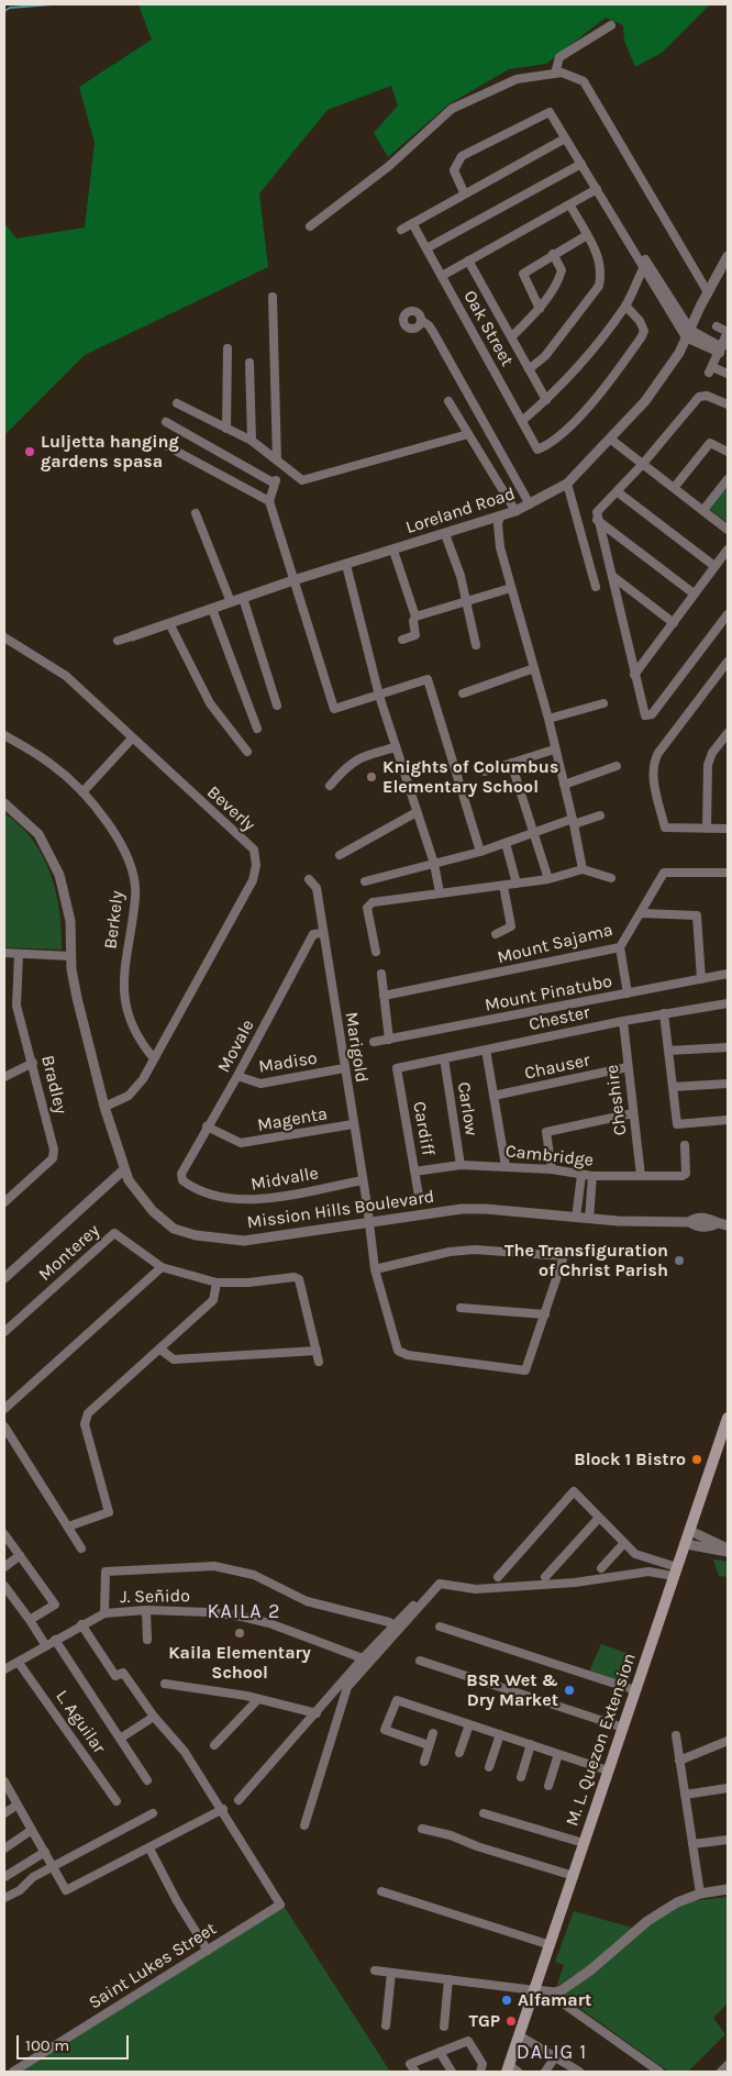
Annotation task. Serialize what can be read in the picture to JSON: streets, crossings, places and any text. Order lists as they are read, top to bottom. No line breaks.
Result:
{"streets":{"main road":["M. L. Quezon Extension"],"street":["Oak Street","Loreland Road","Beverly","Berkely","Mount Sajama","Mount Pinatubo","Chester","Movale","Marigold","Madiso","Chauser","Bradley","Cheshire","Carlow","Magenta","Cardiff","Cambridge","Midvalle","Mission Hills Boulevard","Monterey","J. Señido","L. Aguilar","Saint Lukes Street"]},"crossings":[["Beverly","Berkely"],["Beverly","Mission Hills Boulevard"],["Chester","Cheshire"],["Chester","Carlow"],["Chester","Cardiff"],["Movale","Marigold"],["Movale","Madiso"],["Movale","Magenta"],["Movale","Midvalle"],["Marigold","Madiso"],["Marigold","Magenta"],["Marigold","Midvalle"],["Marigold","Mission Hills Boulevard"],["Chauser","Cheshire"],["Cheshire","Cambridge"],["Carlow","Cambridge"],["Cardiff","Cambridge"],["J. Señido","L. Aguilar"]],"districts":["KAILA 2","DALIG 1"],"places":["Luljetta hanging gardens spasa","Knights of Columbus Elementary School","The Transfiguration of Christ Parish","Block 1 Bistro","Kaila Elementary School","BSR Wet & Dry Market","Alfamart","TGP"],"scale_bar":"100 m"}
